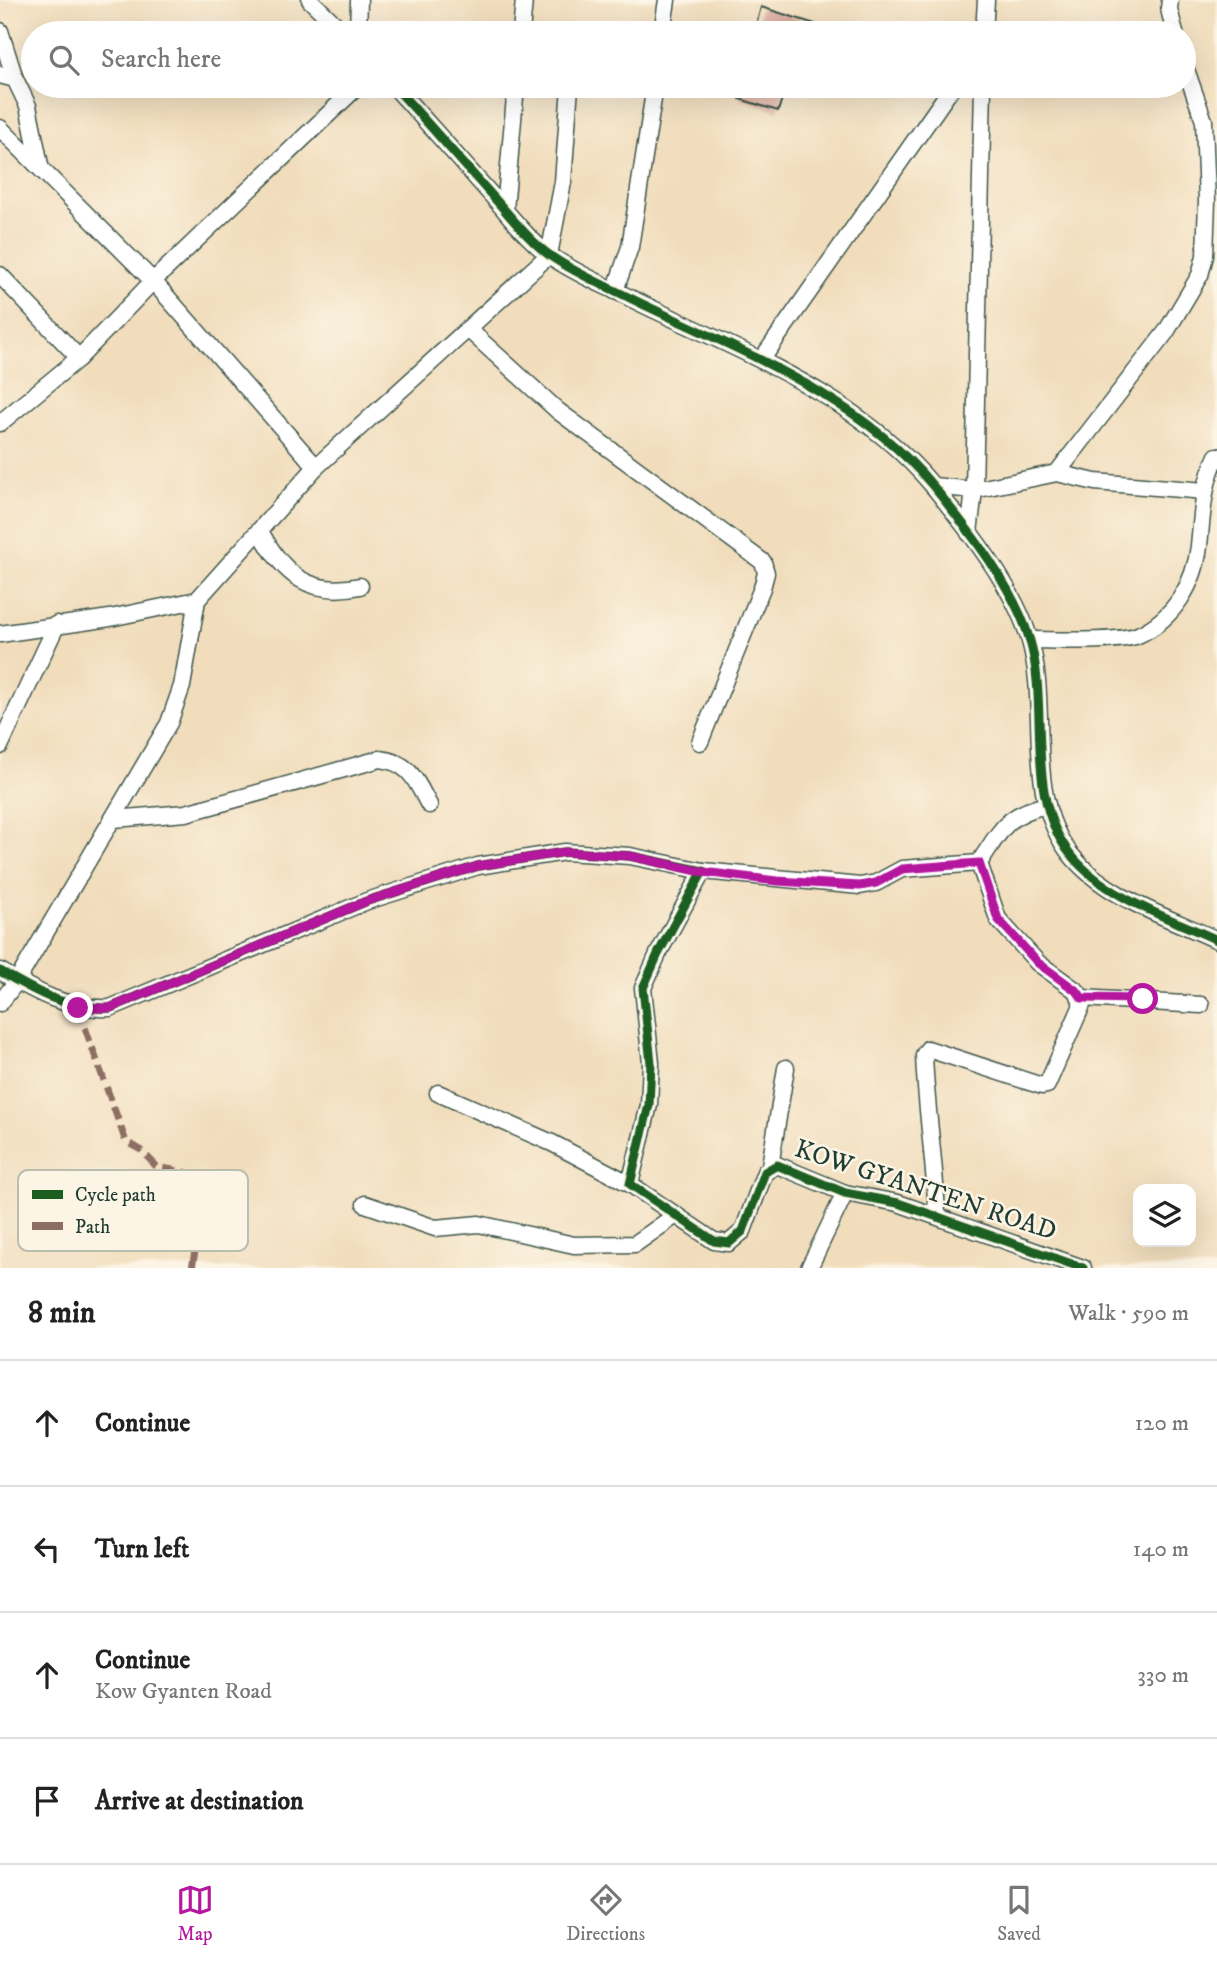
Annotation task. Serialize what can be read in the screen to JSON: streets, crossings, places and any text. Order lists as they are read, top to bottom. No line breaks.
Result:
{"streets":{"street":["KOW GYANTEN ROAD"]},"legend":["Cycle path","Path"],"page":{"search":"Search here","heading":["8 min","Walk · 590 m"],"list":[["Continue","120 m"],["Turn left","140 m"],["Continue","Kow Gyanten Road","330 m"],"Arrive at destination"],"nav":["Map","Directions","Saved"]}}
